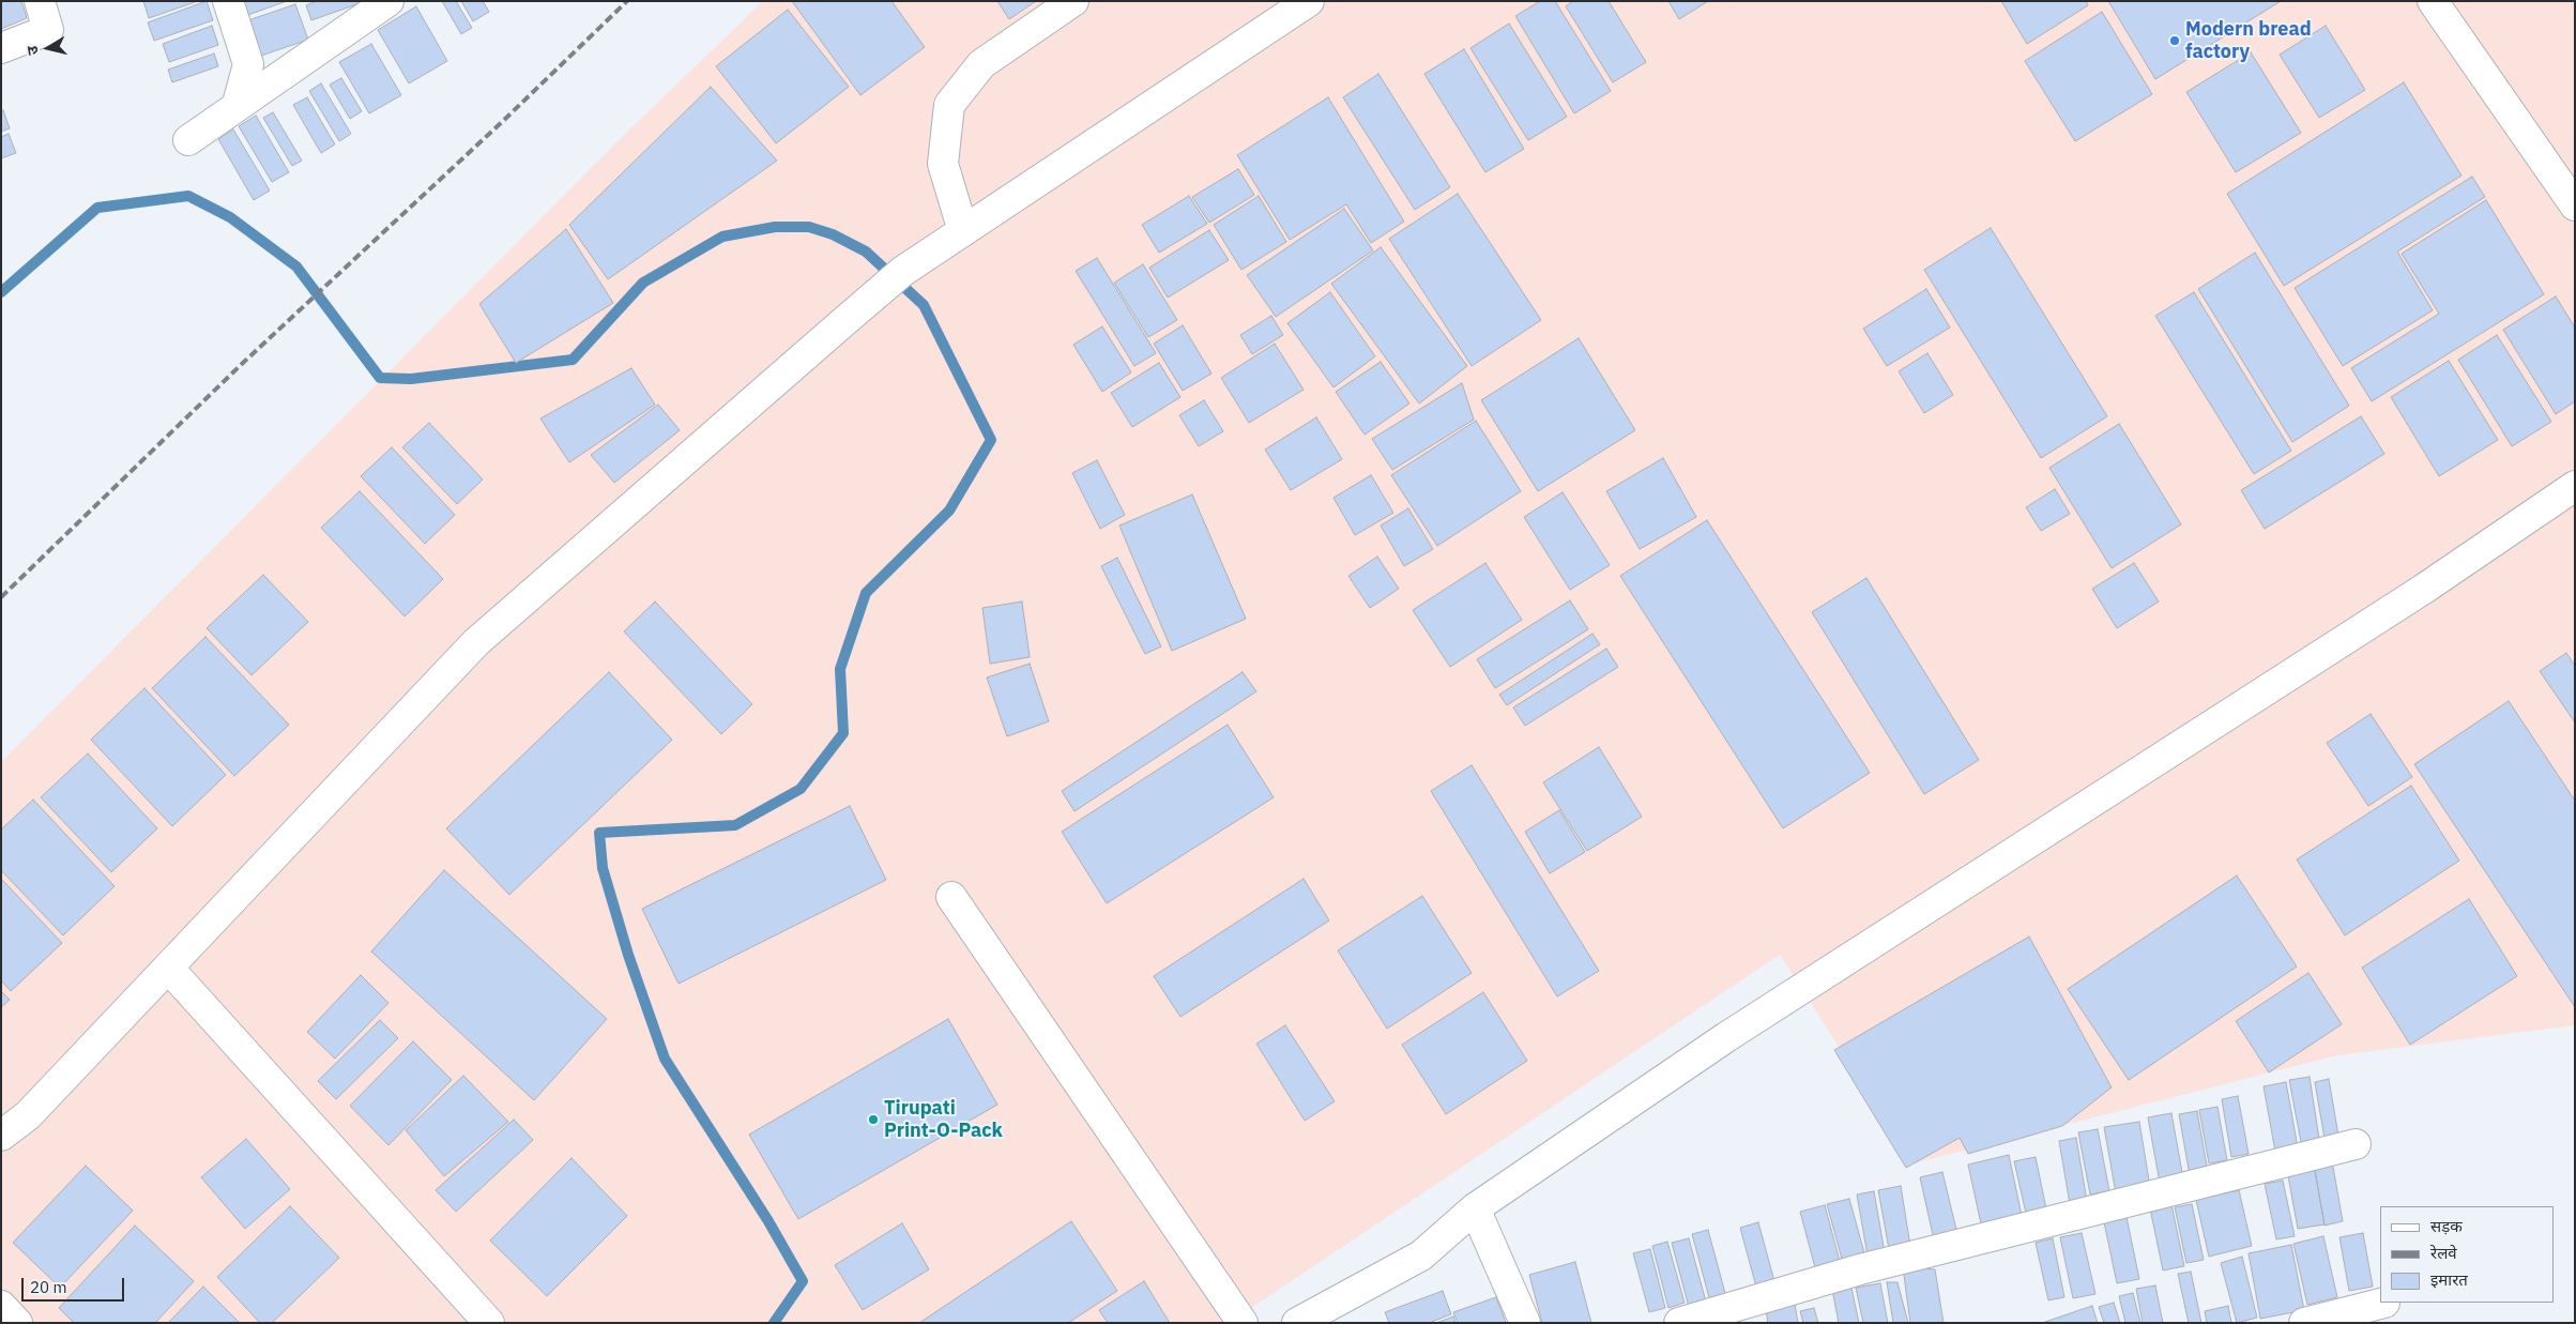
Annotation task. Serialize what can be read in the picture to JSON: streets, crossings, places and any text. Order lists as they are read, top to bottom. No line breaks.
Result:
{"places":["Modern bread factory","Tirupati Print-O-Pack"],"legend":["सड़क","रेलवे","इमारत"],"scale_bar":"20 m","north":"left"}
